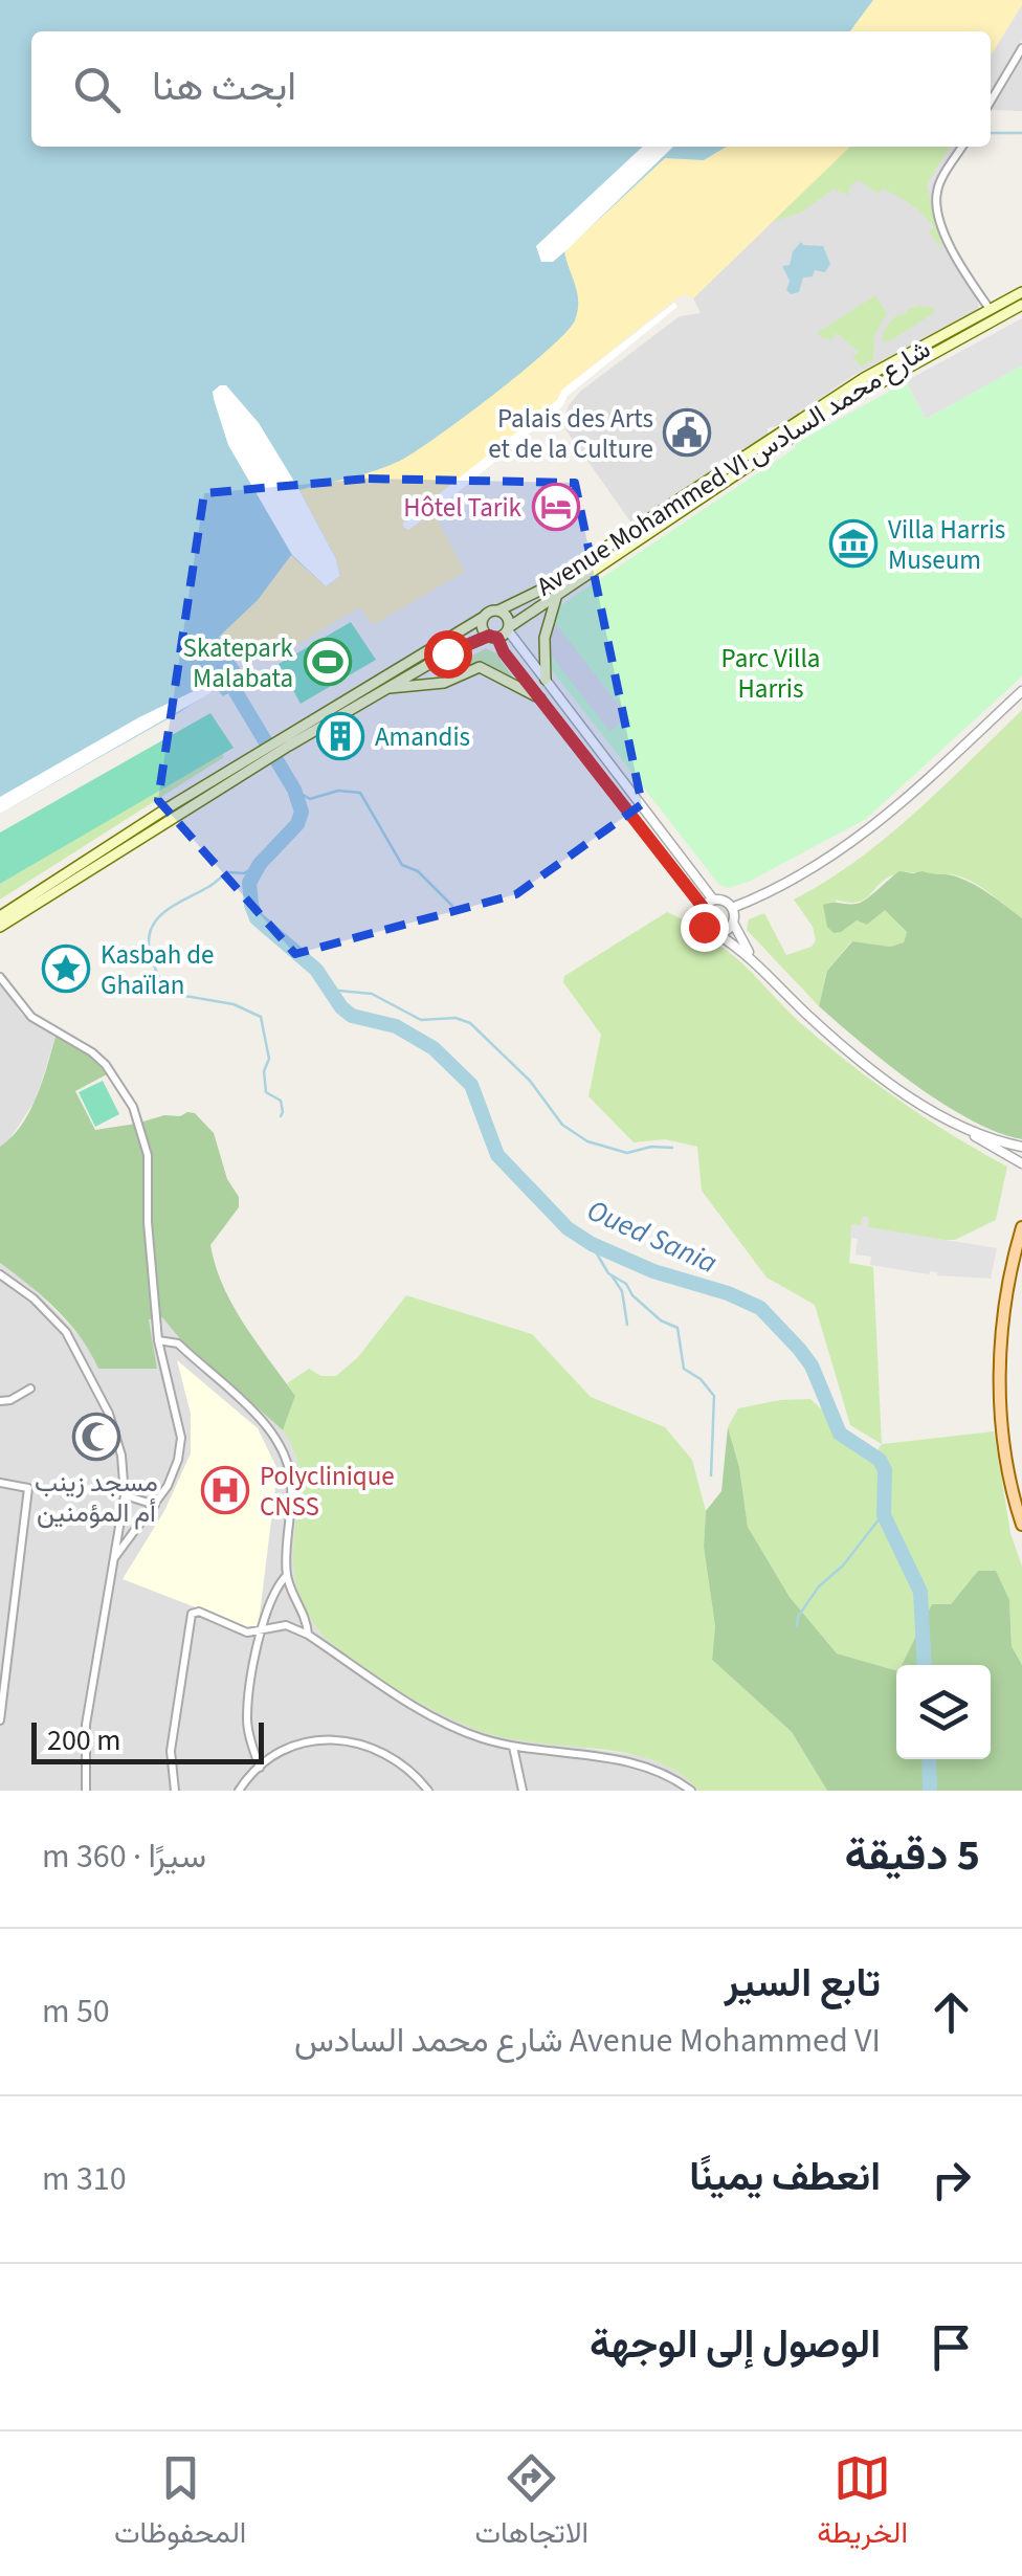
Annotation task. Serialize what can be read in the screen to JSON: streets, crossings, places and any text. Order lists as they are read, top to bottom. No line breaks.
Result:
{"streets":{"main road":["Avenue Mohammed VI شارع محمد السادس"]},"water":["Oued Sania"],"parks":["Parc Villa Harris"],"places":{"public building":["Palais des Arts et de la Culture"],"hotel":["Hôtel Tarik"],"museum":["Villa Harris Museum"],"sports":["Skatepark Malabata"],"building":["Amandis"],"place":["Kasbah de Ghaïlan"],"mosque":["مسجد زينب أم المؤمنين"],"hospital":["Polyclinique CNSS"]},"scale_bar":"200 m","page":{"search":"ابحث هنا","scale":"200 m","heading":["5 دقيقة","سيرًا · 360 m"],"list":[["تابع السير","Avenue Mohammed VI شارع محمد السادس","50 m"],["انعطف يمينًا","310 m"],"الوصول إلى الوجهة"],"nav":["الخريطة","الاتجاهات","المحفوظات"]}}
